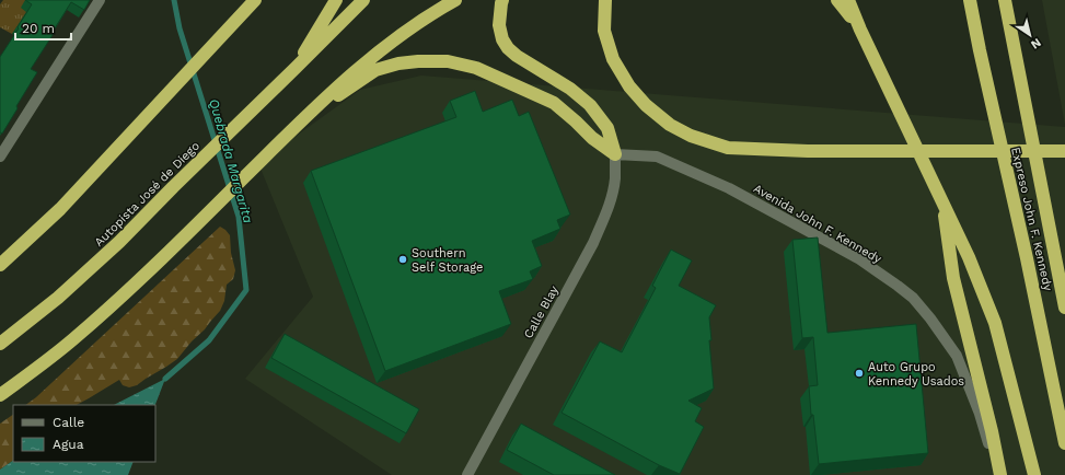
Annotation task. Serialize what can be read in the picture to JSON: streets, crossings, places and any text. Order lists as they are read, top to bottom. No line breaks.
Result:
{"streets":{"highway":["Autopista José de Diego","Expreso John F. Kennedy"],"street":["Avenida John F. Kennedy","Calle Blay"]},"crossings":[["Avenida John F. Kennedy","Calle Blay"]],"water":["Quebrada Margarita"],"places":["Southern Self Storage","Auto Grupo Kennedy Usados"],"legend":["Calle","Agua"],"scale_bar":"20 m","north":"bottom right"}
